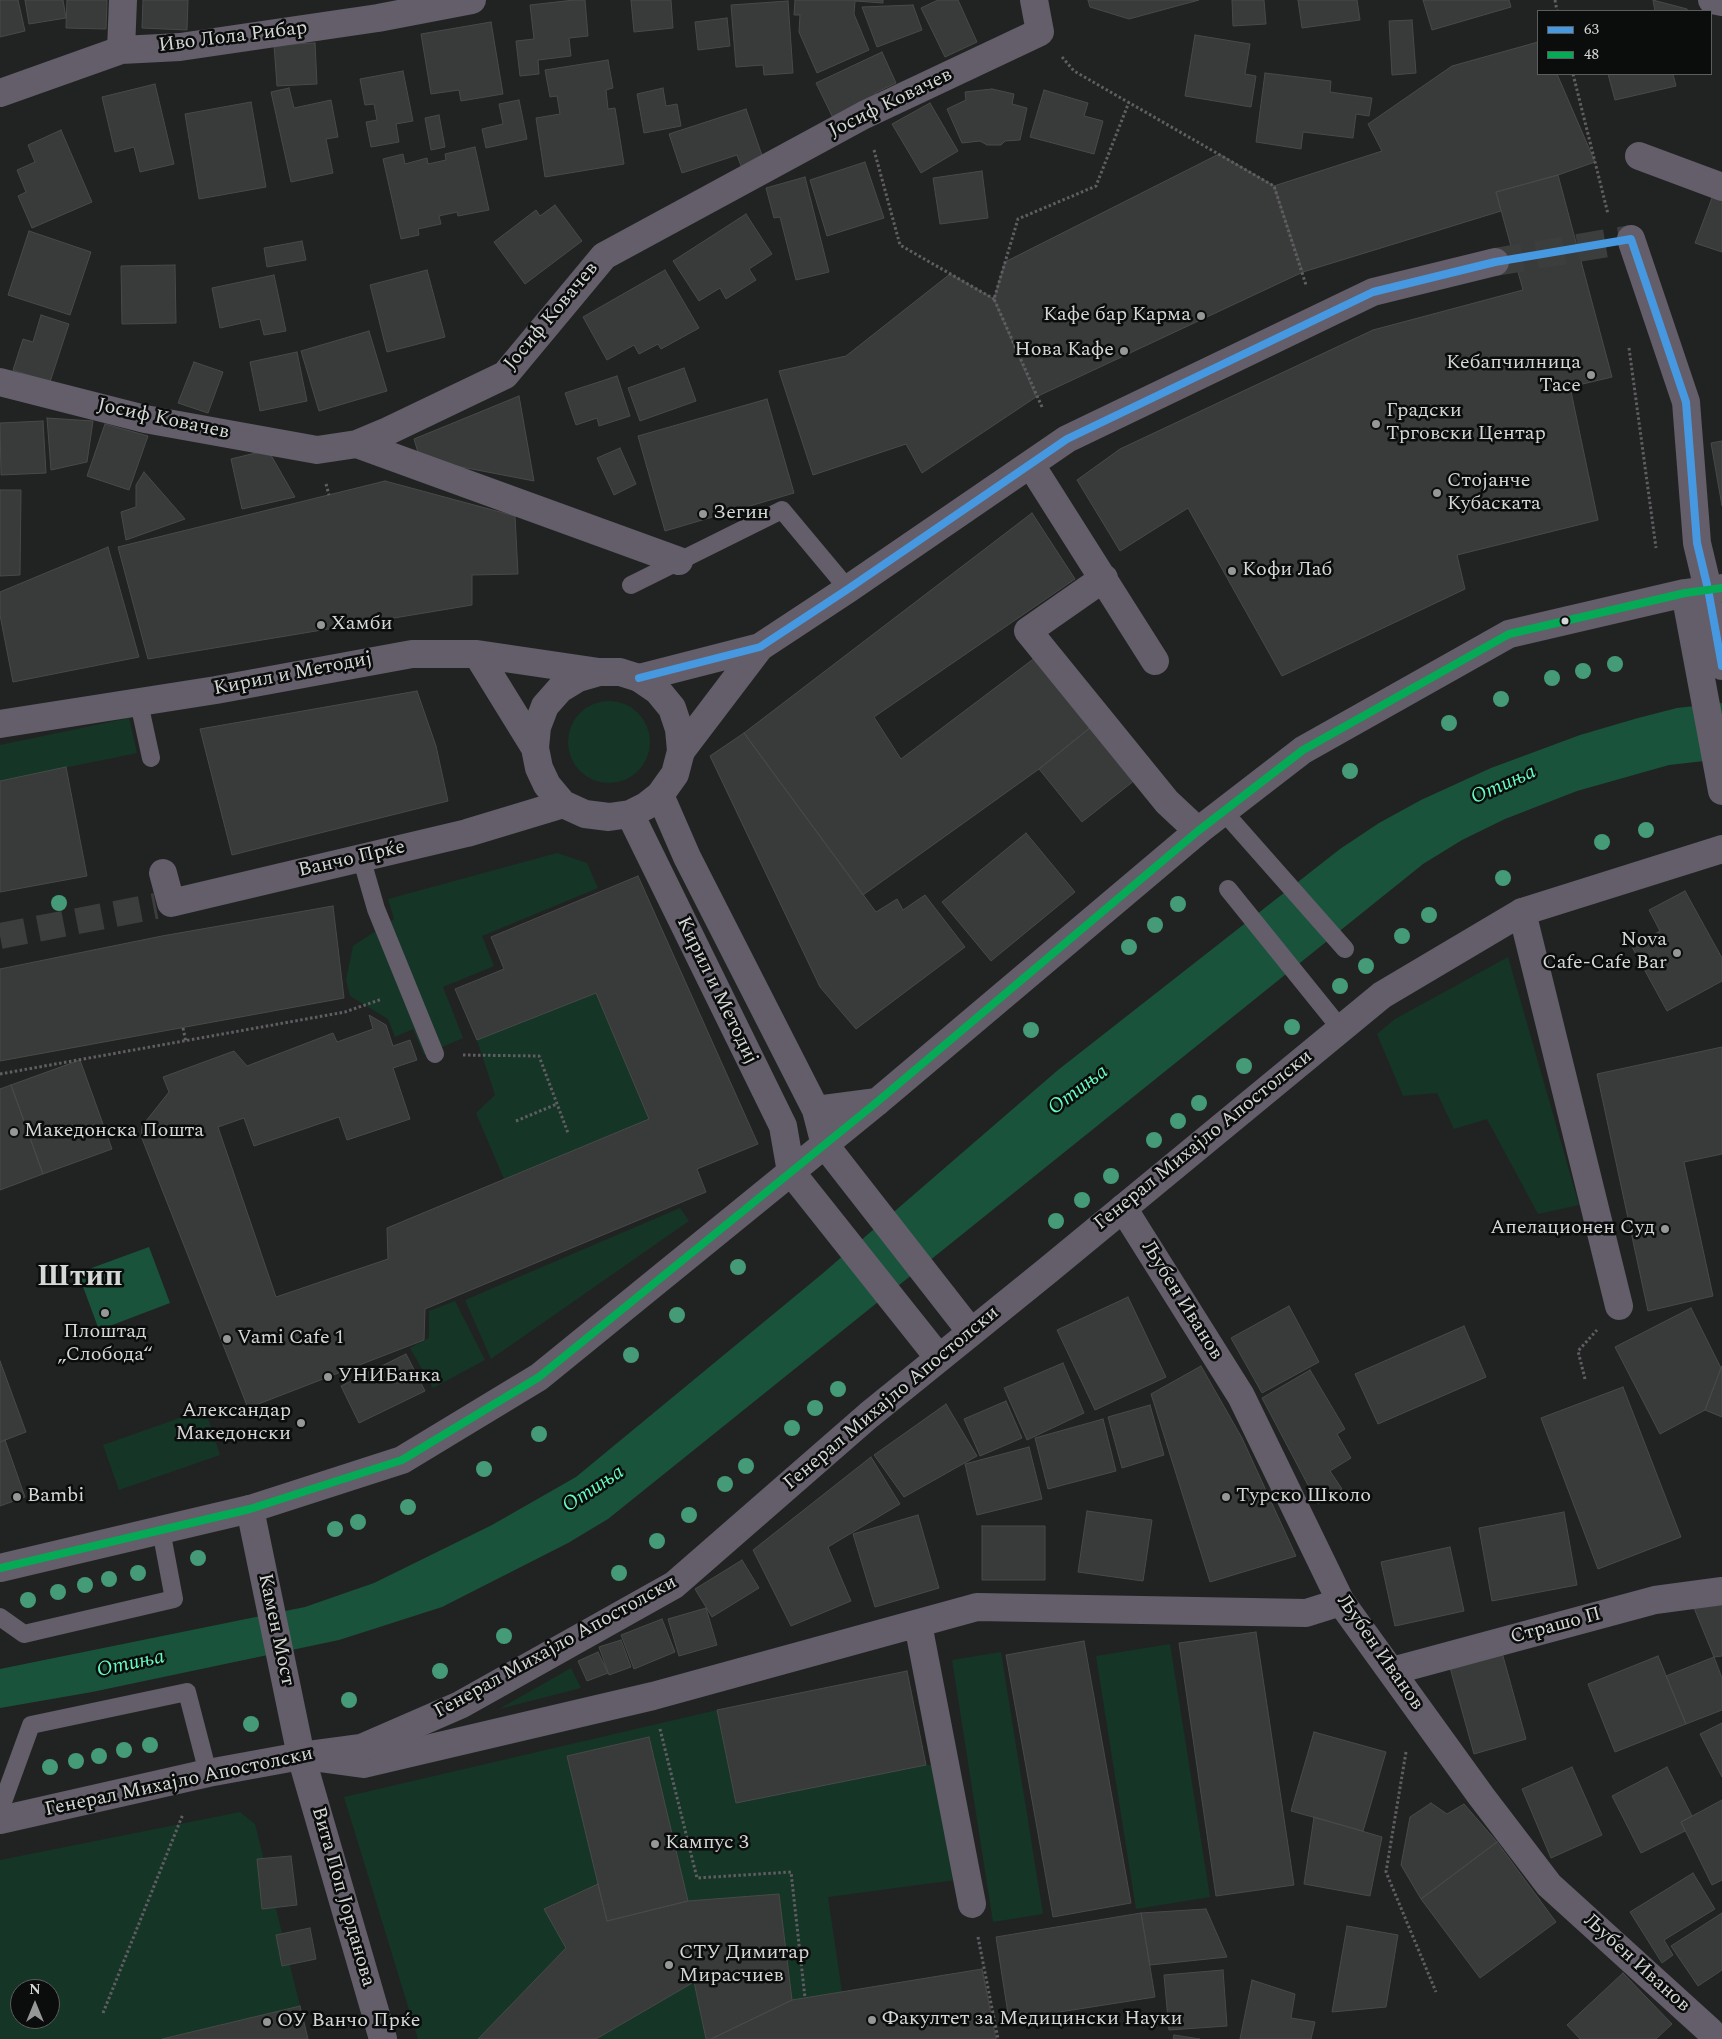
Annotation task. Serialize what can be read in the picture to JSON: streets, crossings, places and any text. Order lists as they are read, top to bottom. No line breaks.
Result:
{"streets":{"street":["Иво Лола Рибар","Јосиф Ковачев","Кирил и Методиј","Ванчо Прќе","Генерал Михајло Апостолски","Љубен Иванов","Страшо П","Камен Мост","Вита Поп Јорданова"]},"crossings":[["Кирил и Методиј","Ванчо Прќе"],["Генерал Михајло Апостолски","Љубен Иванов"],["Генерал Михајло Апостолски","Камен Мост"],["Генерал Михајло Апостолски","Вита Поп Јорданова"],["Љубен Иванов","Страшо П"],["Камен Мост","Вита Поп Јорданова"]],"districts":["Штип"],"water":["Отиња"],"places":["Кафе бар Карма","Нова Кафе","Кебапчилница Тасе","Градски Трговски Центар","Стојанче Кубаската","Зегин","Кофи Лаб","Хамби","Nova Cafe-Cafe Bar","Македонска Пошта","Апелационен Суд","Плоштад „Слобода“","Vami Cafe 1","УНИБанка","Александар Македонски","Bambi","Турско Школо","Кампус 3","СТУ Димитар Мирасчиев","Факултет за Медицински Науки","ОУ Ванчо Прќе"],"lines":["transit line 63","transit line 48"],"legend":["63","48"],"north":"top"}
